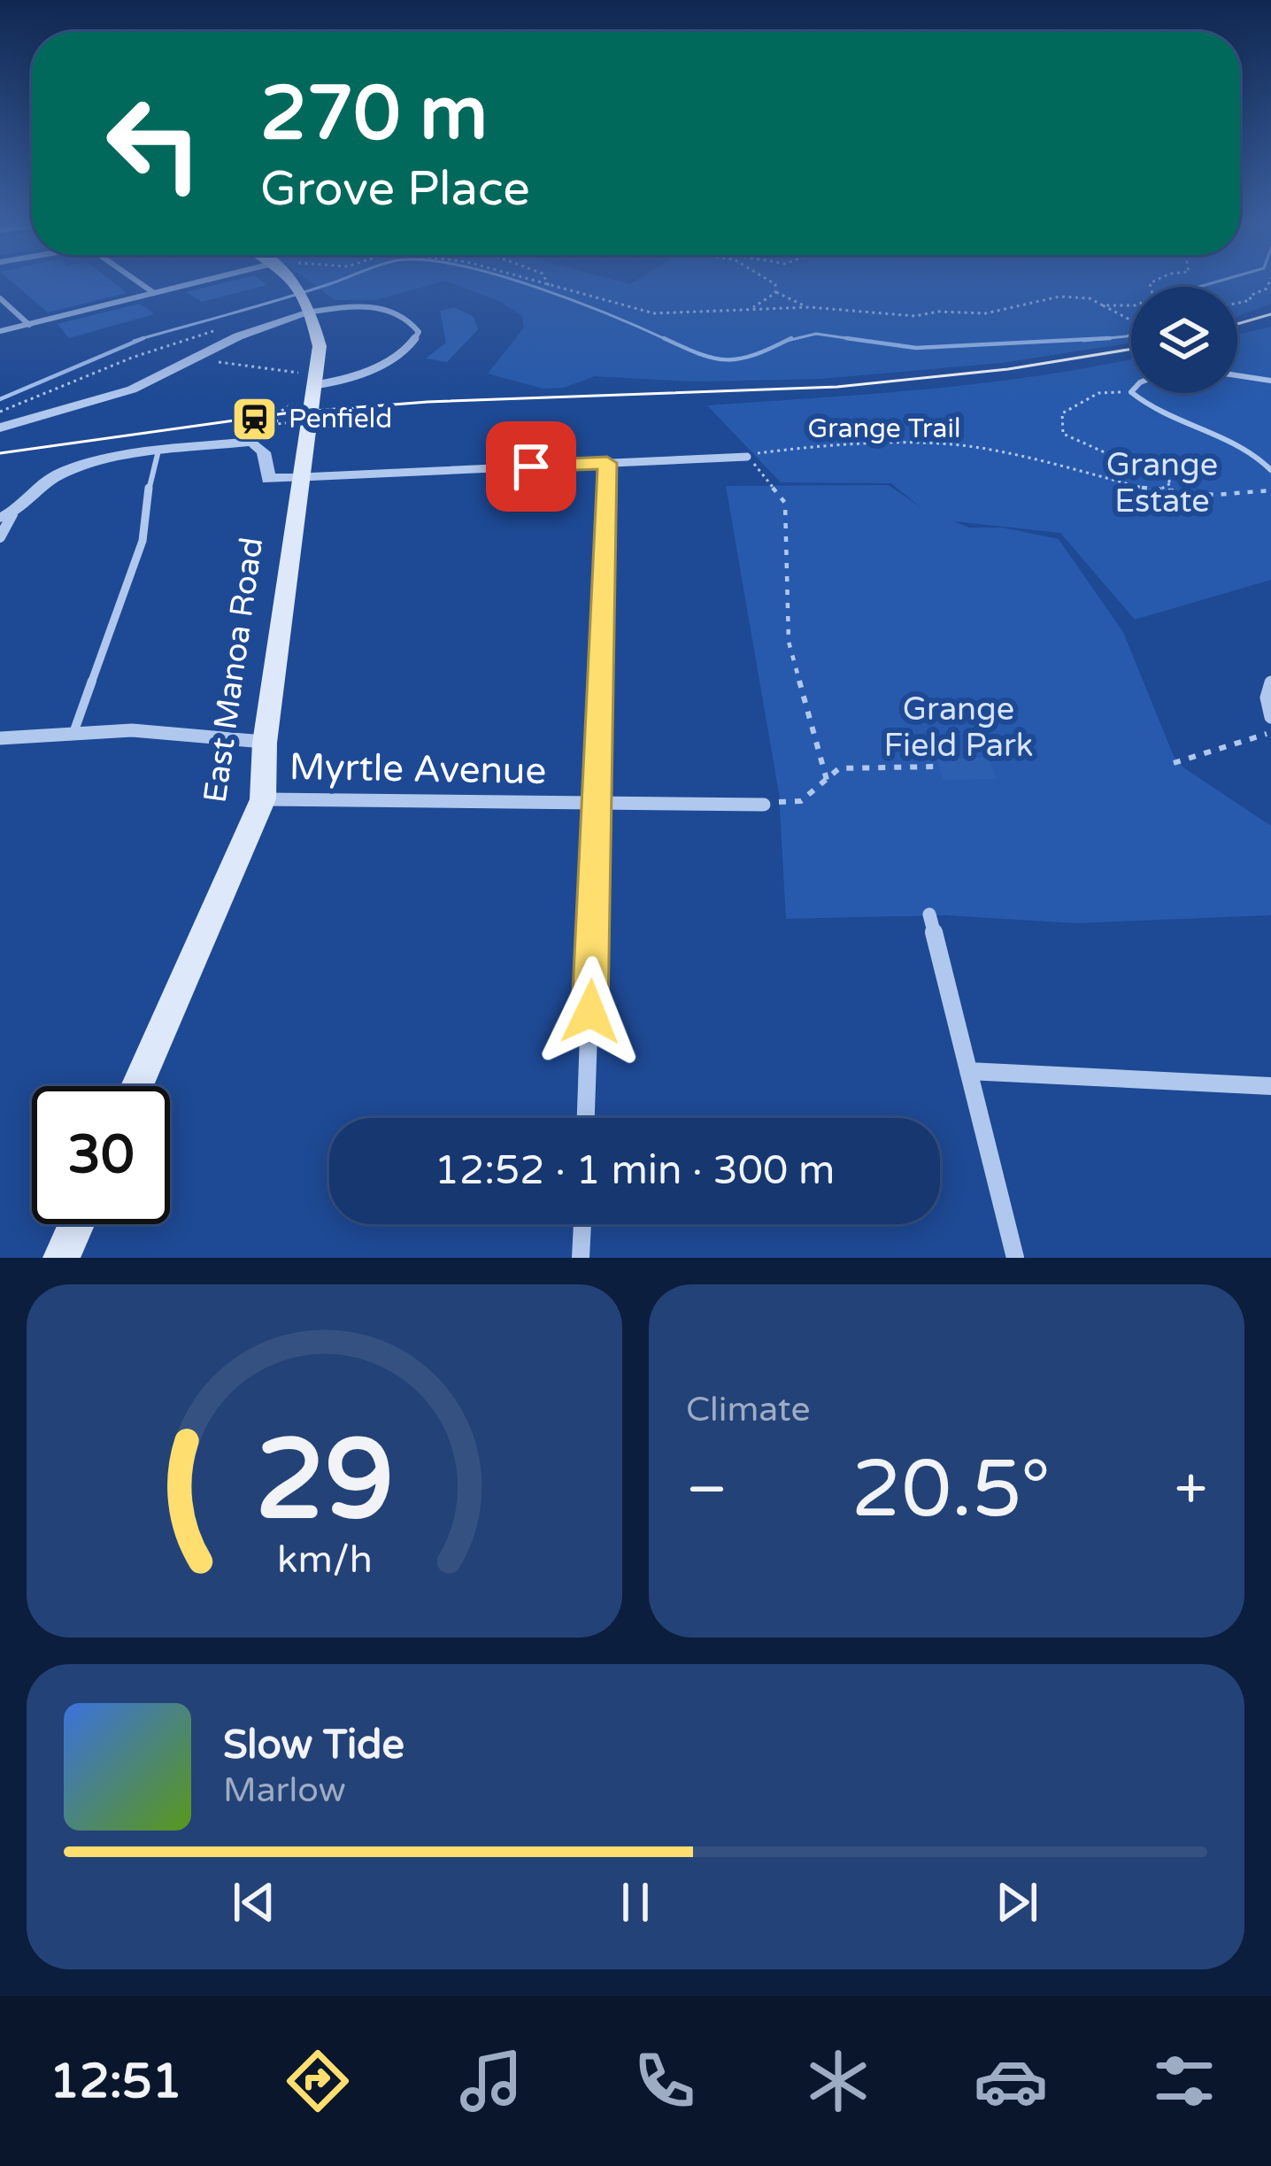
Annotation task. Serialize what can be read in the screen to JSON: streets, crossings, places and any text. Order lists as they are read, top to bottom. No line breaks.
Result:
{"streets":{"main road":["East Manoa Road"],"street":["Myrtle Avenue"],"path":["Grange Trail"]},"crossings":[["East Manoa Road","Myrtle Avenue"]],"parks":["Grange Estate","Grange Field Park"],"places":{"station":["Penfield"]},"page":{"turn":["270 m","Grove Place"],"limit":"30","trip":"12:52 · 1 min · 300 m","tile":"Climate","heat":["−","20.5°","+"],"song":["Slow Tide","Marlow"],"tabs":"12:51","gauge":["29","km/h"]}}
